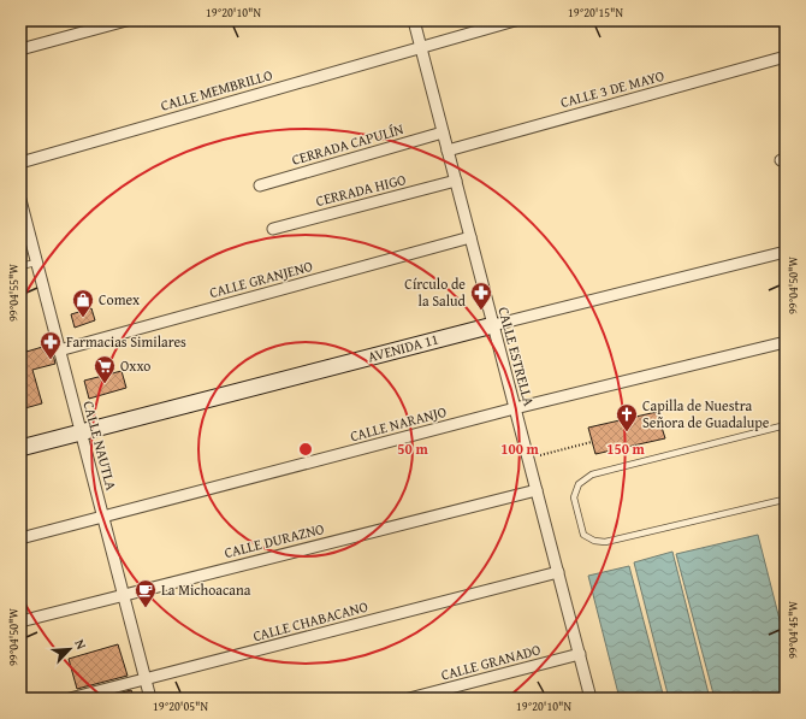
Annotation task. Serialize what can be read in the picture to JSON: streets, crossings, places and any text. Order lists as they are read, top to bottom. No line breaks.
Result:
{"streets":{"street":["CALLE 3 DE MAYO","CALLE MEMBRILLO","CERRADA CAPULÍN","CERRADA HIGO","CALLE GRANJENO","AVENIDA 11","CALLE ESTRELLA","CALLE NARANJO","CALLE NAUTLA","CALLE DURAZNO","CALLE CHABACANO","CALLE GRANADO"]},"crossings":[["CALLE 3 DE MAYO","CALLE ESTRELLA"],["CALLE MEMBRILLO","CALLE ESTRELLA"],["CERRADA CAPULÍN","CALLE ESTRELLA"],["CERRADA HIGO","CALLE ESTRELLA"],["CALLE GRANJENO","CALLE ESTRELLA"],["CALLE GRANJENO","CALLE NAUTLA"],["AVENIDA 11","CALLE ESTRELLA"],["AVENIDA 11","CALLE NAUTLA"],["CALLE ESTRELLA","CALLE NARANJO"],["CALLE ESTRELLA","CALLE DURAZNO"],["CALLE ESTRELLA","CALLE CHABACANO"],["CALLE ESTRELLA","CALLE GRANADO"],["CALLE NARANJO","CALLE NAUTLA"],["CALLE NAUTLA","CALLE DURAZNO"],["CALLE NAUTLA","CALLE CHABACANO"]],"places":{"pharmacy":["Círculo de la Salud","Farmacias Similares"],"shop":["Comex"],"supermarket":["Oxxo"],"church":["Capilla de Nuestra Señora de Guadalupe"],"cafe":["La Michoacana"]},"north":"top right","coordinates":["19°20'10\"N","19°20'15\"N","99°04'50\"W","99°04'55\"W","99°04'45\"W","19°20'05\"N"],"rings":["50 m","100 m","150 m"]}
